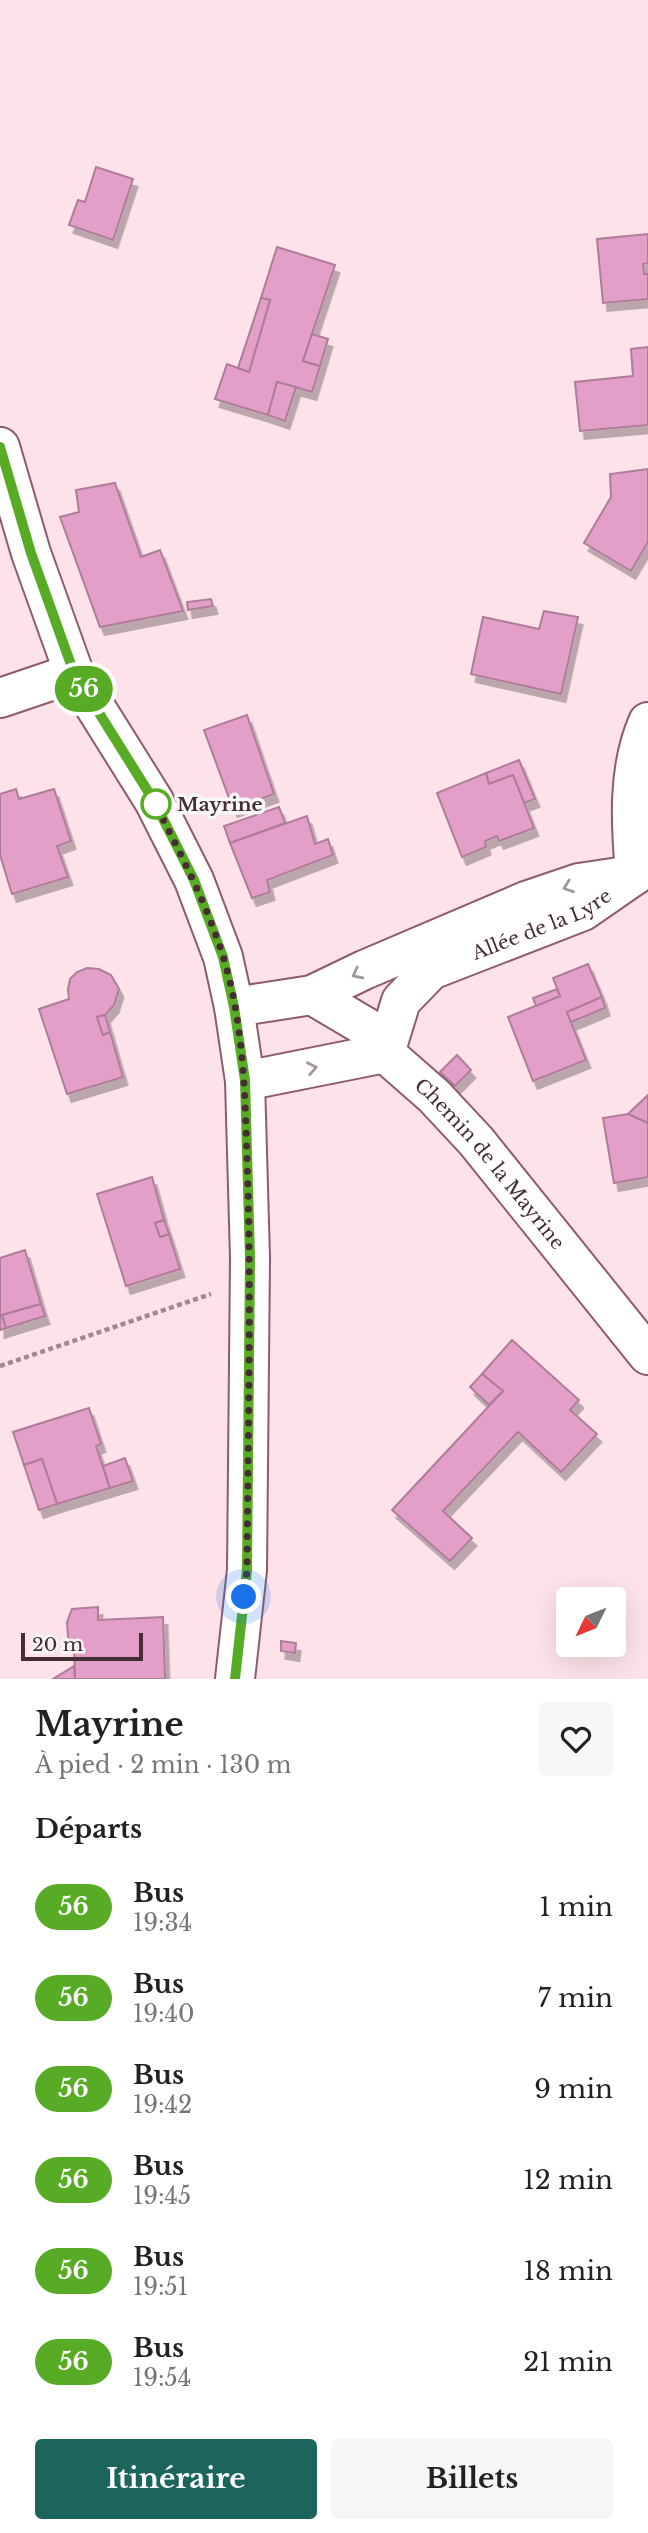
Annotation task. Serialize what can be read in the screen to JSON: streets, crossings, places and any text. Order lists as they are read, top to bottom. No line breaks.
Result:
{"streets":{"street":["Allée de la Lyre","Chemin de la Mayrine"]},"crossings":[["Allée de la Lyre","Chemin de la Mayrine"]],"places":["Mayrine"],"lines":["bus line 56"],"scale_bar":"20 m","north":"bottom left","page":{"on_map":"56","scale":"20 m","heading":[["Mayrine","À pied · 2 min · 130 m"],"Départs"],"list":[{"mark":"56","name":"Bus","note":"19:34","value":"1 min"},{"mark":"56","name":"Bus","note":"19:40","value":"7 min"},{"mark":"56","name":"Bus","note":"19:42","value":"9 min"},{"mark":"56","name":"Bus","note":"19:45","value":"12 min"},{"mark":"56","name":"Bus","note":"19:51","value":"18 min"},{"mark":"56","name":"Bus","note":"19:54","value":"21 min"}],"buttons":["Itinéraire","Billets"]}}
